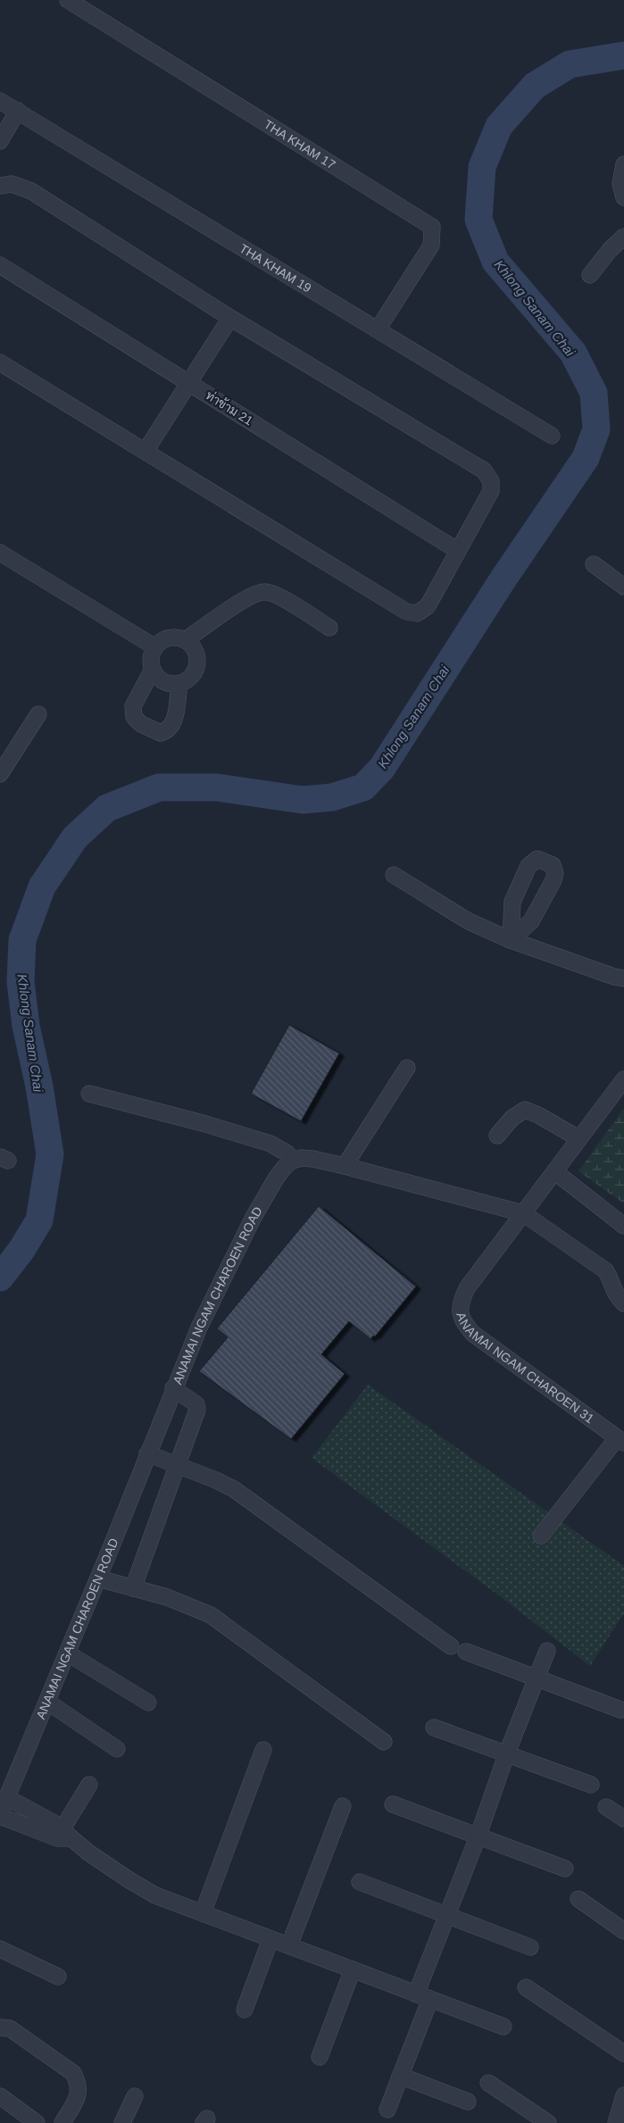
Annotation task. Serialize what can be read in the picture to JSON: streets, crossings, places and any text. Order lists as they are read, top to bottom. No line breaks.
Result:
{"streets":{"street":["THA KHAM 17","THA KHAM 19","ท่าข้าม 21","ANAMAI NGAM CHAROEN ROAD","ANAMAI NGAM CHAROEN 31"]},"crossings":[["THA KHAM 17","THA KHAM 19"]],"water":["Khlong Sanam Chai"]}
